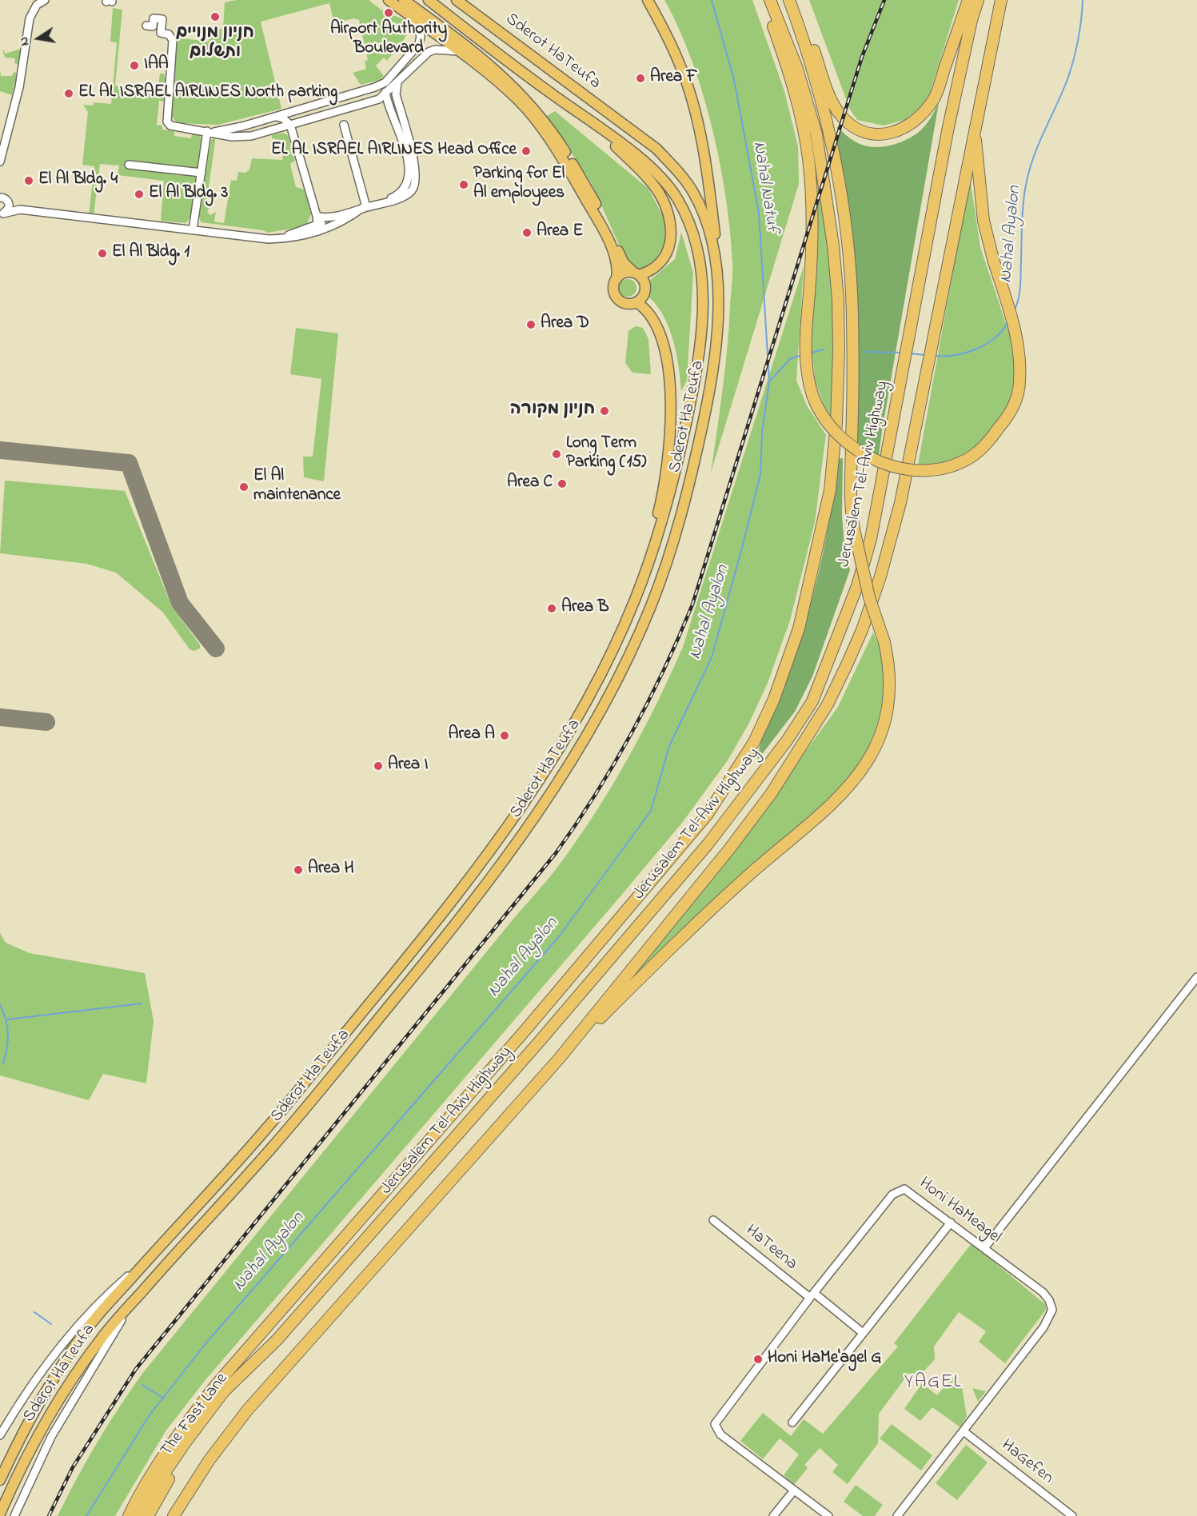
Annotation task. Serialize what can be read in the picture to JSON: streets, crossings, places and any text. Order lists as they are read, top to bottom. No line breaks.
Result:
{"streets":{"highway":["Jerusalem Tel-Aviv Highway","The Fast Lane"],"main road":["Sderot HaTeufa"],"street":["Honi HaMeagel","HaTeena","HaGefen"]},"crossings":[["Jerusalem Tel-Aviv Highway","The Fast Lane"],["Honi HaMeagel","HaTeena"],["Honi HaMeagel","HaGefen"]],"districts":["YAGEL"],"water":["Nahal Natuf","Nahal Ayalon"],"places":["Airport Authority Boulevard","חניון מנויים ותשלום","IAA","Area F","EL AL ISRAEL AIRLINES North parking","EL AL ISRAEL AIRLINES Head Office","El Al Bldg. 4","Parking for El Al employees","El Al Bldg. 3","Area E","El Al Bldg. 1","Area D","חניון מקורה","Long Term Parking (15)","Area C","El Al maintenance","Area B","Area A","Area I","Area H","Honi HaMe'agel G"],"north":"left"}
